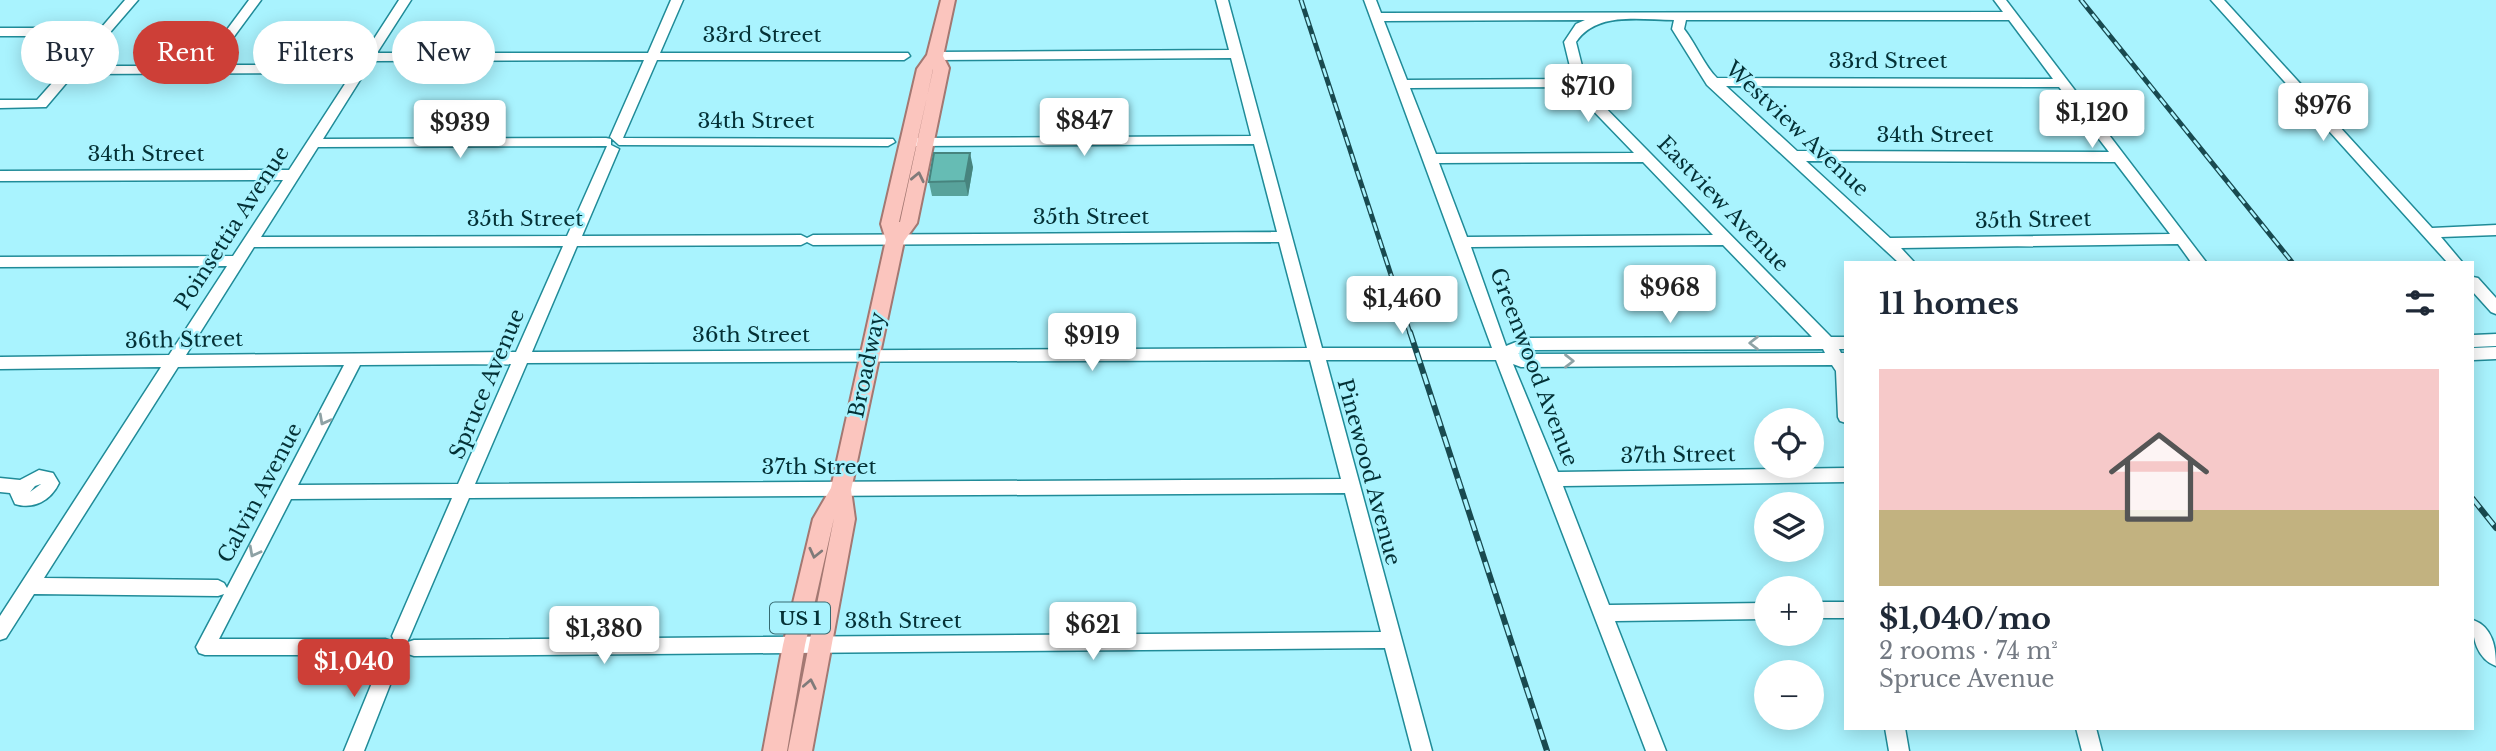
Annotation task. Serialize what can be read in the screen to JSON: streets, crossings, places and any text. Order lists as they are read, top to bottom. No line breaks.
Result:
{"streets":{"main road":["Broadway","US 1"],"street":["33rd Street","34th Street","Westview Avenue","Eastview Avenue","35th Street","Poinsettia Avenue","36th Street","Greenwood Avenue","Spruce Avenue","37th Street","Pinewood Avenue","Calvin Avenue","38th Street"]},"crossings":[["33rd Street","Westview Avenue"],["33rd Street","Spruce Avenue"],["34th Street","Westview Avenue"],["34th Street","Poinsettia Avenue"],["34th Street","Spruce Avenue"],["Westview Avenue","35th Street"],["Eastview Avenue","36th Street"],["35th Street","Poinsettia Avenue"],["35th Street","Broadway"],["35th Street","Spruce Avenue"],["35th Street","Pinewood Avenue"],["Poinsettia Avenue","36th Street"],["36th Street","Broadway"],["36th Street","Greenwood Avenue"],["36th Street","Spruce Avenue"],["36th Street","Pinewood Avenue"],["36th Street","Calvin Avenue"],["Broadway","37th Street"],["Broadway","38th Street"],["Greenwood Avenue","37th Street"],["Spruce Avenue","37th Street"],["Spruce Avenue","38th Street"],["37th Street","Pinewood Avenue"],["37th Street","Calvin Avenue"],["Pinewood Avenue","38th Street"],["Calvin Avenue","38th Street"]],"one_way":["Calvin Avenue"],"page":{"chip":["Buy","Rent","Filters","New"],"price":["$710","$976","$1,120","$847","$939","$968","$1,460","$919","$621","$1,380","$1,040"],"heading":"11 homes","list":[{"name":"$1,040/mo","note":"2 rooms · 74 m² · Spruce Avenue"}],"map_buttons":["+","−"]}}
